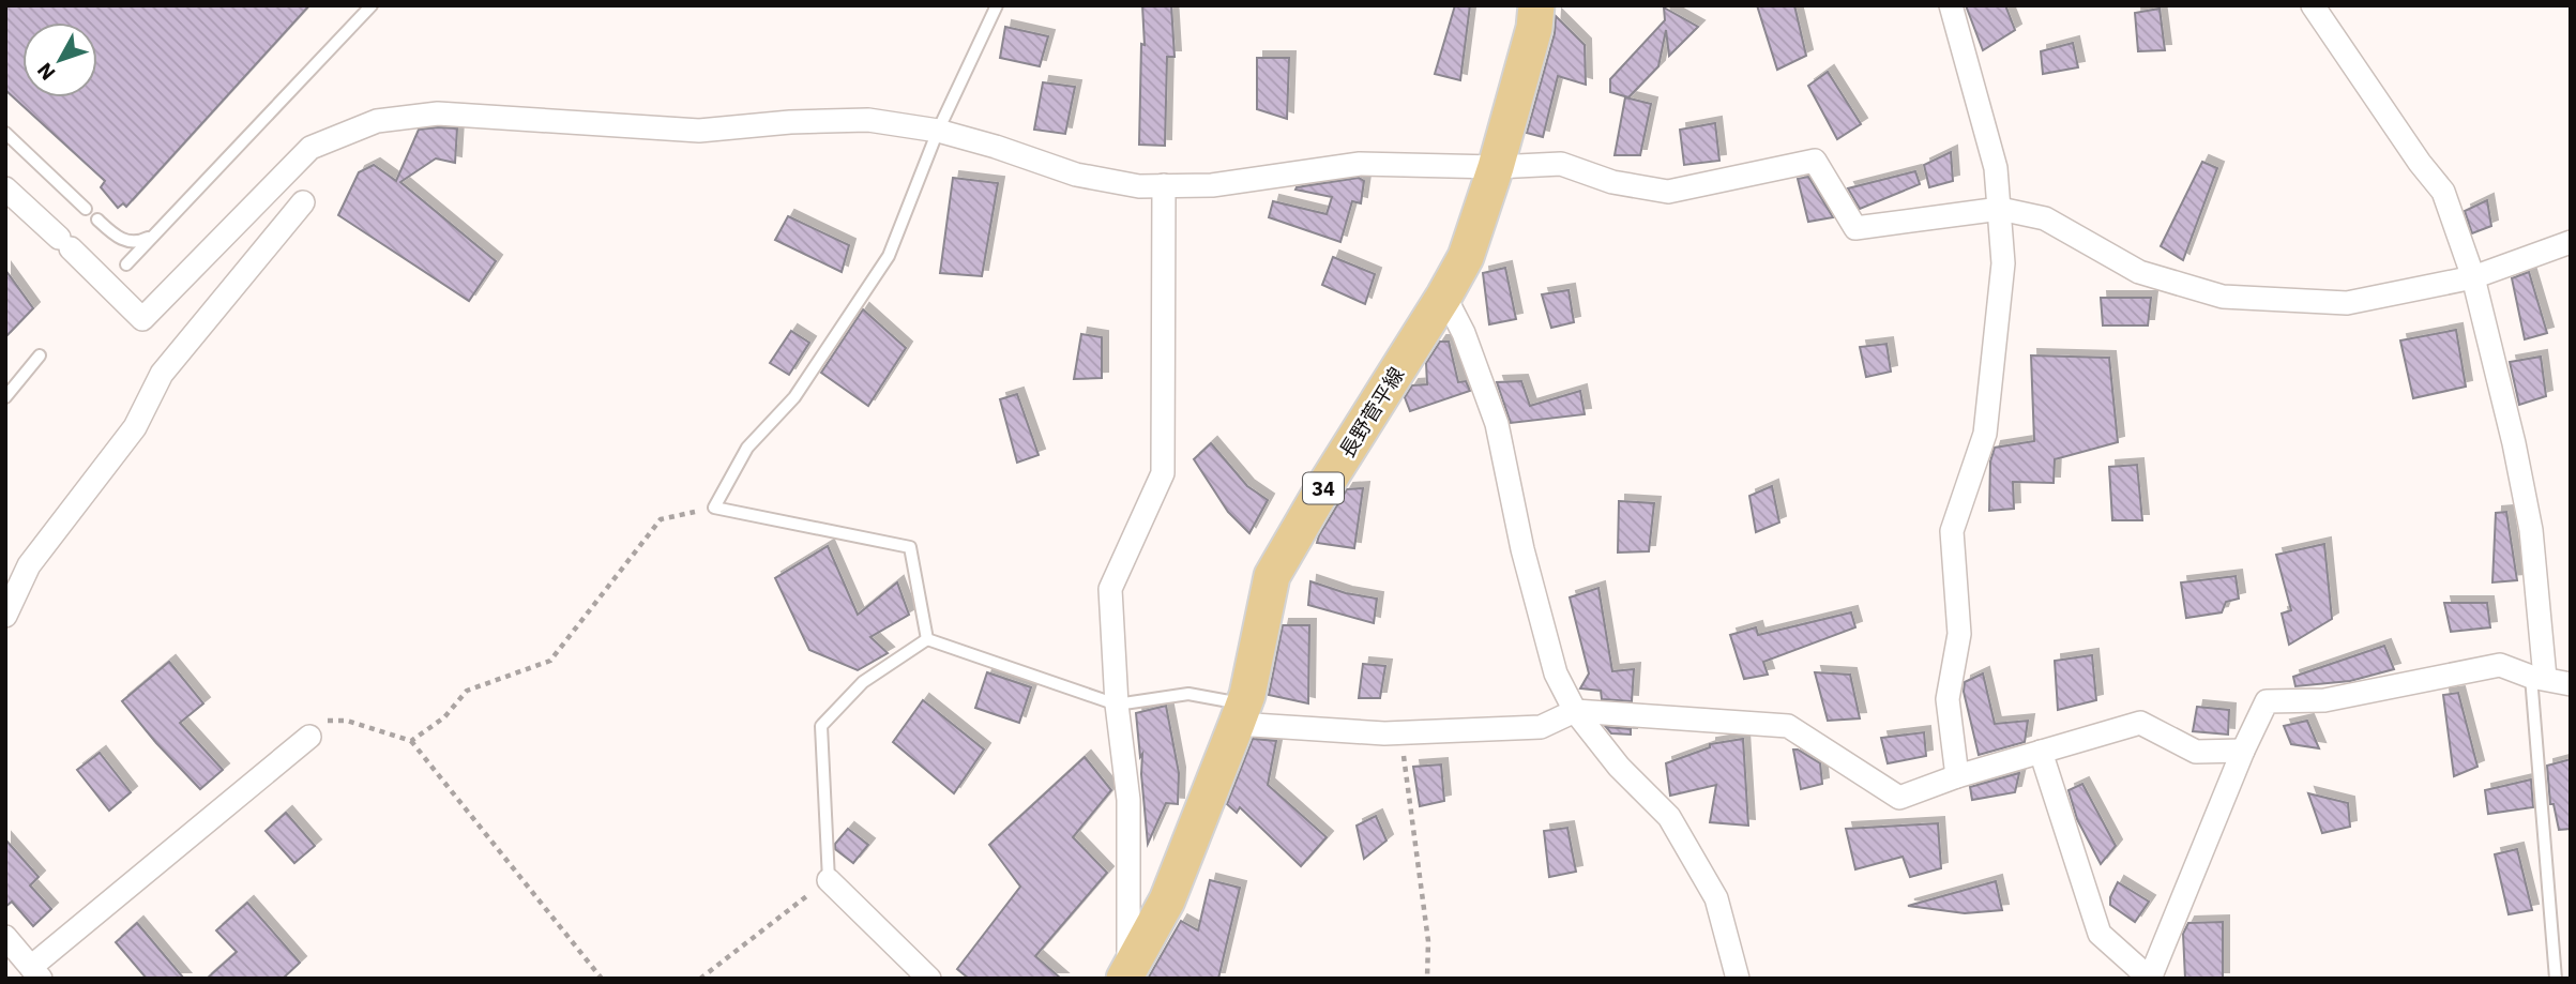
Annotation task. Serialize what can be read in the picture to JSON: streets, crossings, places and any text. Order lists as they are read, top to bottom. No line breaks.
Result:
{"streets":{"main road":["長野菅平線","34"]},"north":"bottom left"}
